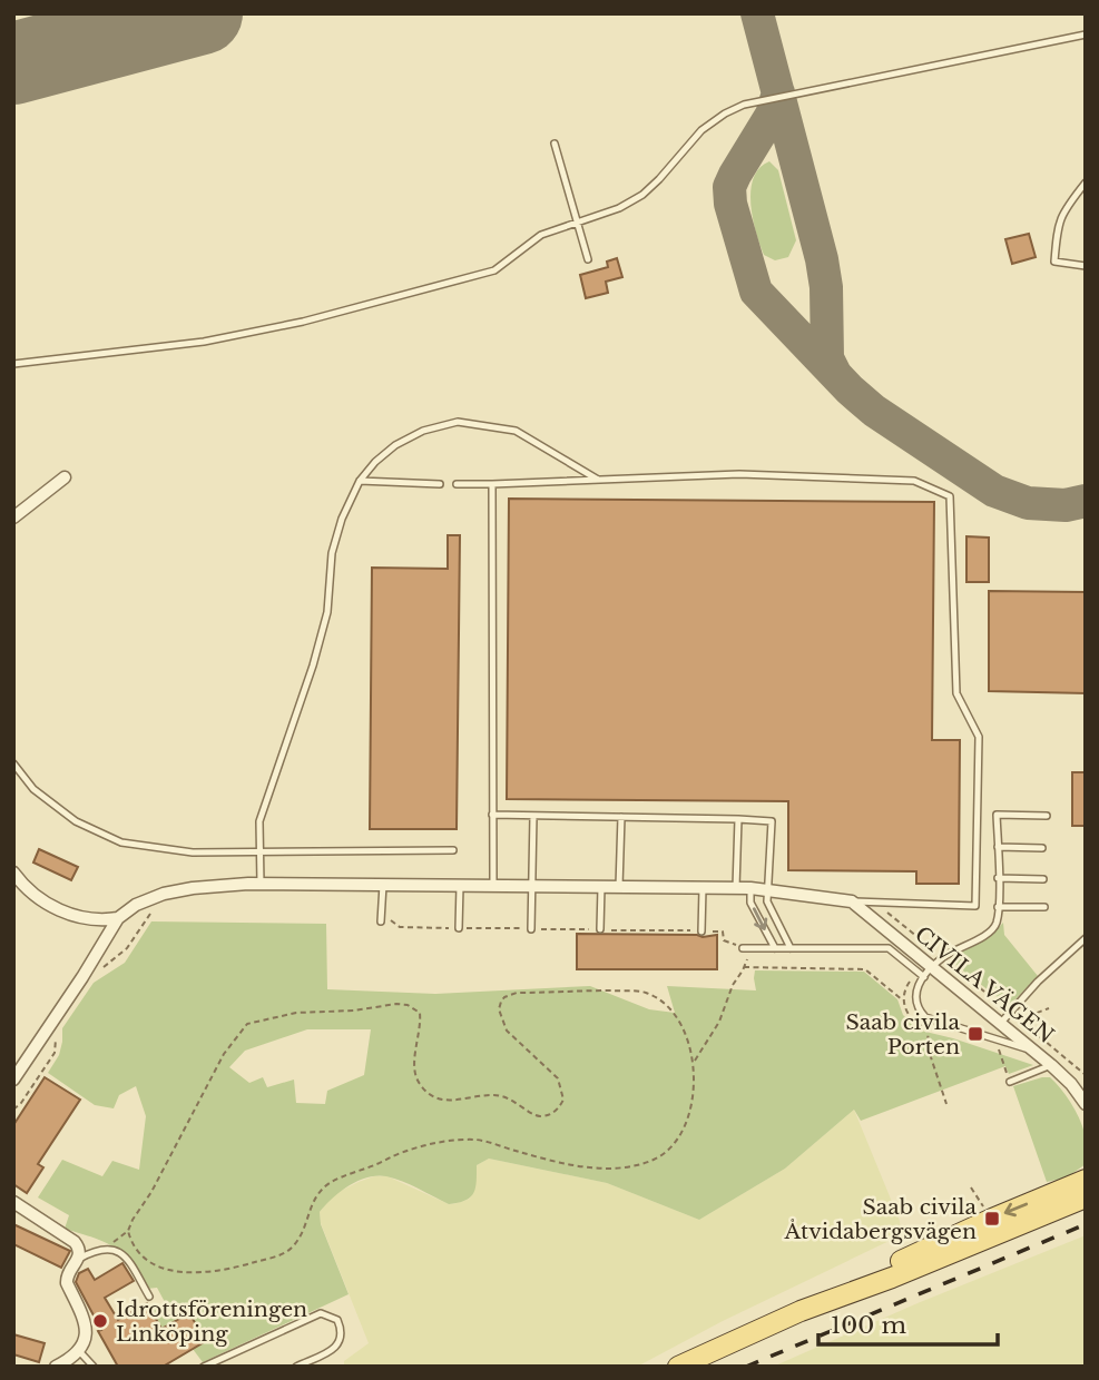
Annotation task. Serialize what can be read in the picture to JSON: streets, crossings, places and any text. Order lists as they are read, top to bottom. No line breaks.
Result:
{"streets":{"street":["CIVILA VÄGEN"]},"places":{"transit":["Saab civila Porten","Saab civila Åtvidabergsvägen"],"other":["Idrottsföreningen Linköping"]},"scale_bar":"100 m"}
